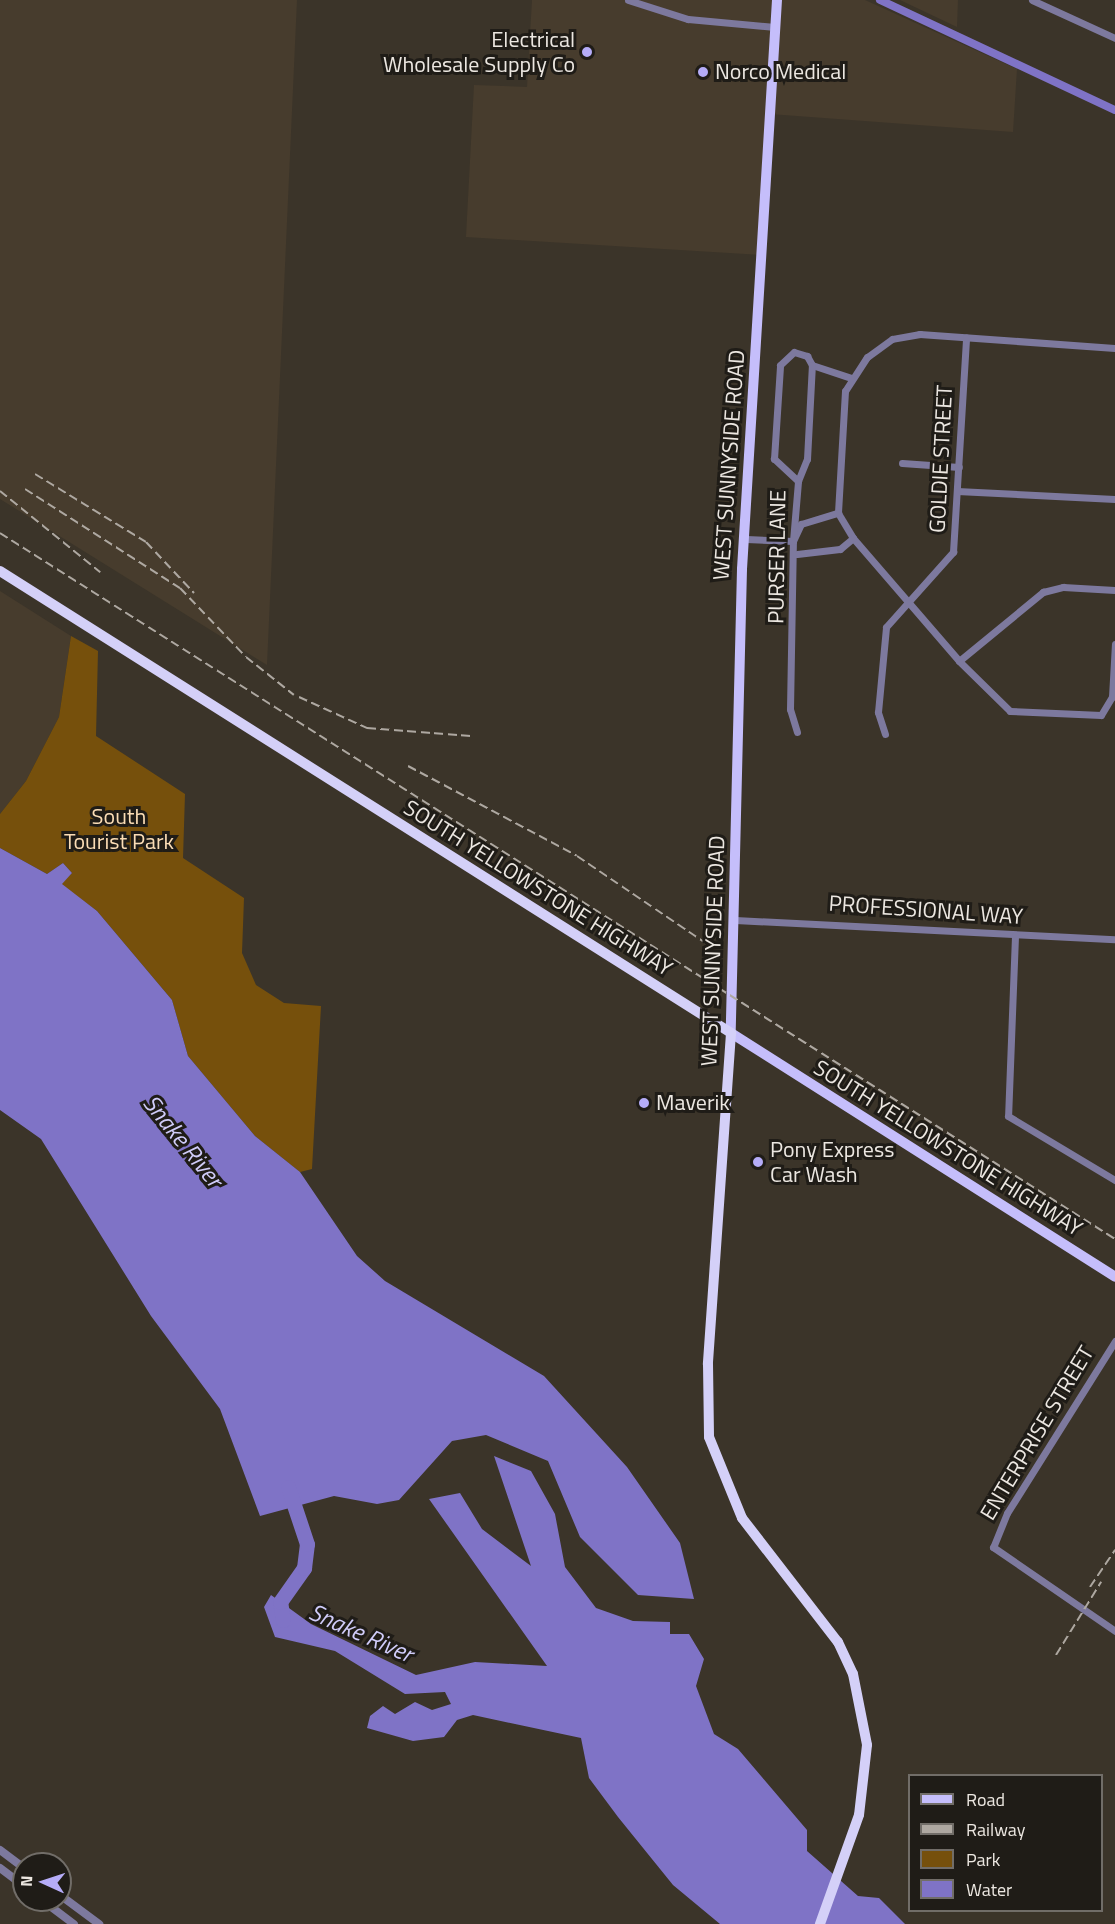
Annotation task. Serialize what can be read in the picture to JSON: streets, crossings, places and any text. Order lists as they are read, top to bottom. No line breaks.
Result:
{"streets":{"highway":["WEST SUNNYSIDE ROAD","SOUTH YELLOWSTONE HIGHWAY"],"street":["GOLDIE STREET","PURSER LANE","PROFESSIONAL WAY","ENTERPRISE STREET"]},"crossings":[["WEST SUNNYSIDE ROAD","SOUTH YELLOWSTONE HIGHWAY"],["WEST SUNNYSIDE ROAD","PROFESSIONAL WAY"]],"water":["Snake River"],"parks":["South Tourist Park"],"places":["Electrical Wholesale Supply Co","Norco Medical","Maverik","Pony Express Car Wash"],"legend":["Road","Railway","Park","Water"],"north":"left"}
